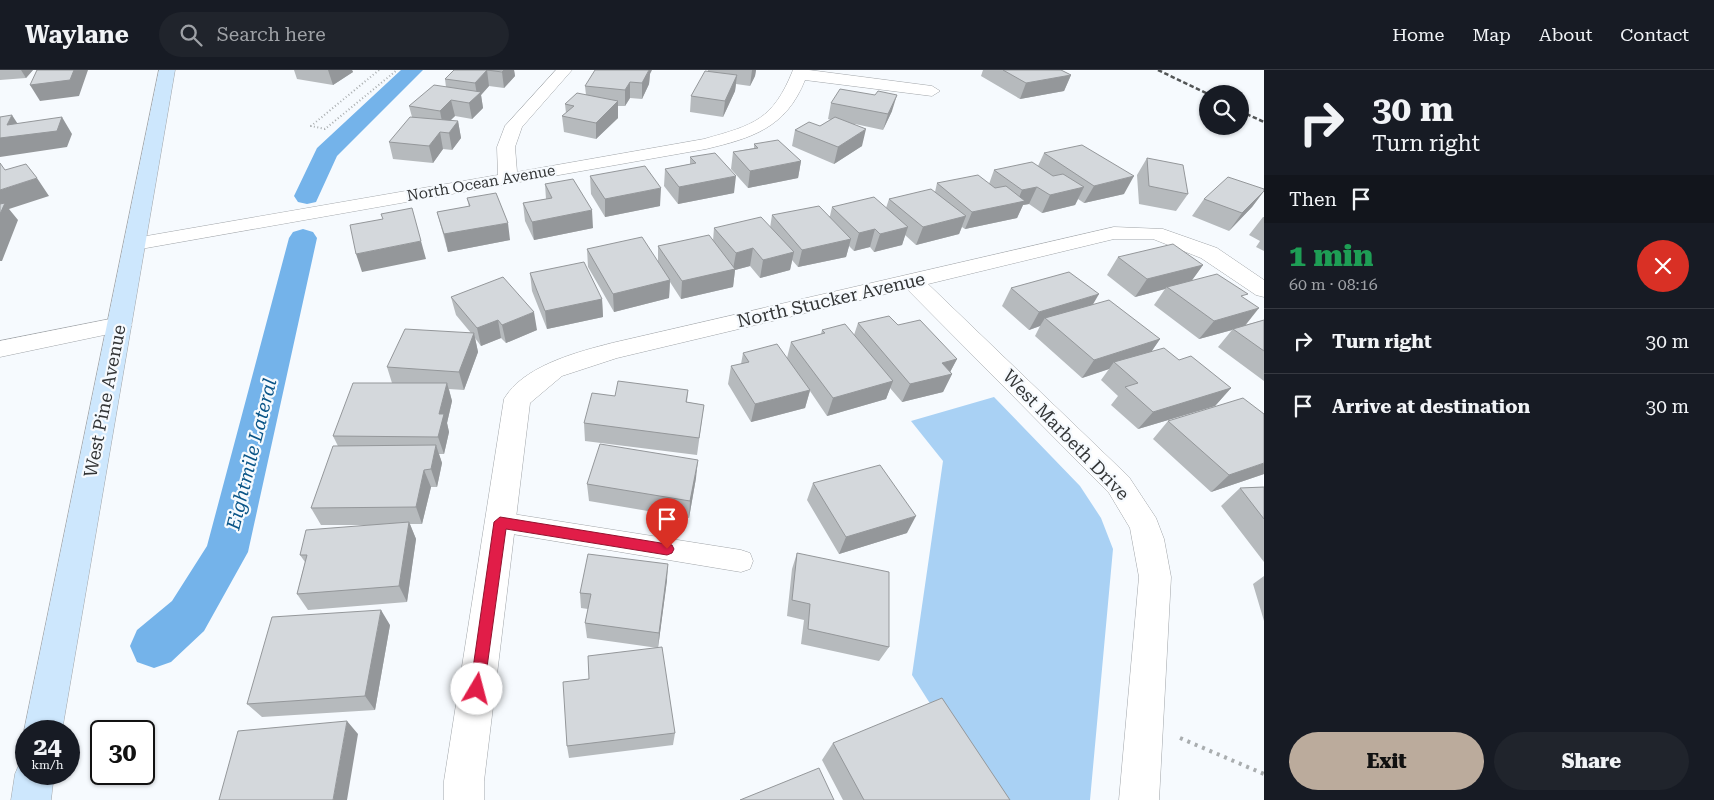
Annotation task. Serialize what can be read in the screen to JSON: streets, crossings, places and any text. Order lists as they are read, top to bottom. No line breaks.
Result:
{"streets":{"street":["North Ocean Avenue","North Stucker Avenue","West Pine Avenue","West Marbeth Drive"]},"crossings":[["North Ocean Avenue","West Pine Avenue"],["North Stucker Avenue","West Marbeth Drive"]],"water":["Eightmile Lateral"],"page":{"header":"Waylane","search":"Search here","nav":["Home","Map","About","Contact"],"turn":["30 m","Turn right"],"then":"Then","heading":["1 min","60 m · 08:16"],"list":[{"name":"Turn right","value":"30 m"},{"name":"Arrive at destination","value":"30 m"}],"speed":"24 km/h","limit":"30","buttons":["Exit","Share"]}}
